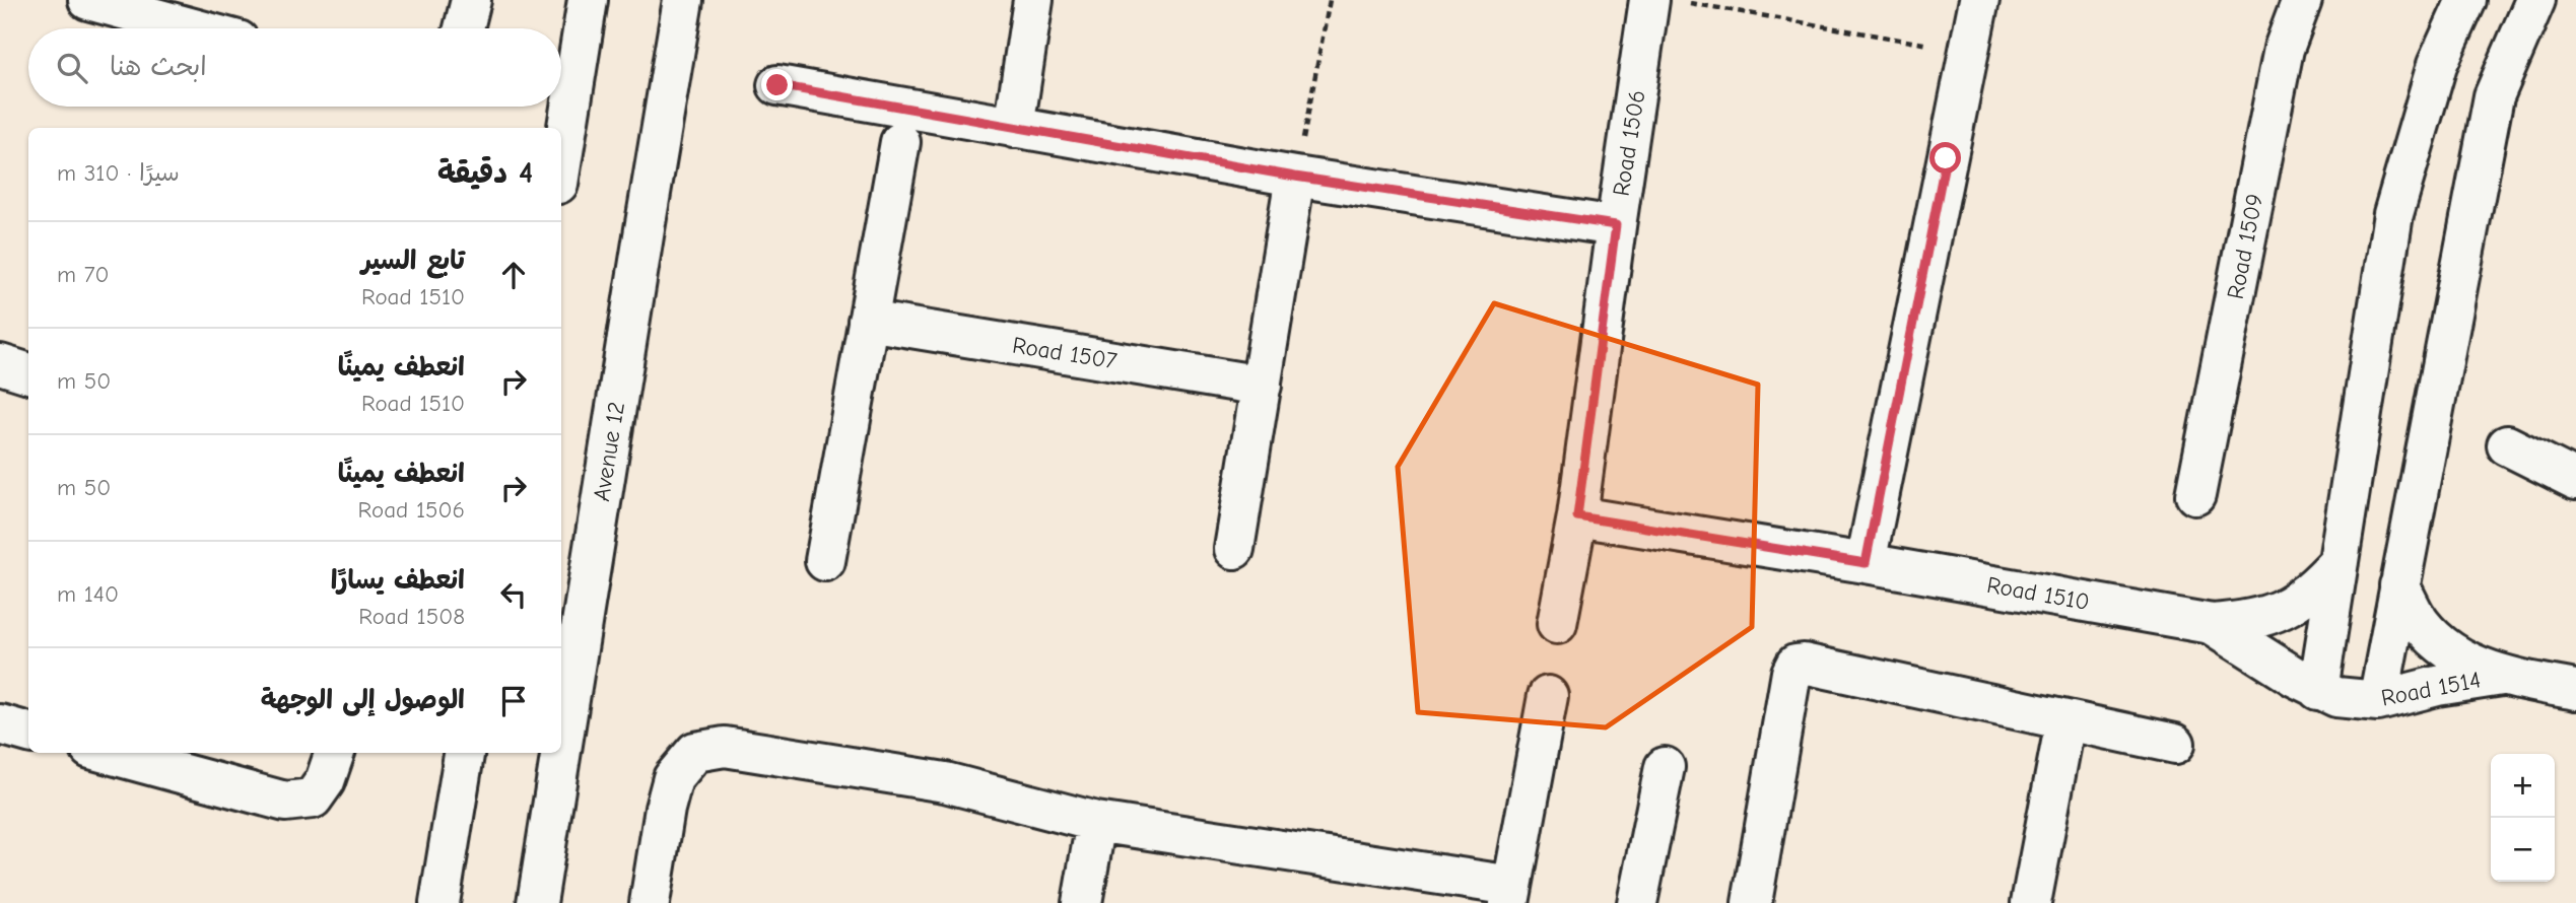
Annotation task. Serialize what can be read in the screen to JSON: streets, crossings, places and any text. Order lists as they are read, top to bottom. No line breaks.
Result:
{"streets":{"street":["Road 1506","Road 1509","Road 1507","Avenue 12","Road 1510","Road 1514"]},"crossings":[["Road 1506","Road 1510"],["Road 1510","Road 1514"]],"page":{"search":"ابحث هنا","heading":["4 دقيقة","سيرًا · 310 m"],"list":[["تابع السير","Road 1510","70 m"],["انعطف يمينًا","Road 1510","50 m"],["انعطف يمينًا","Road 1506","50 m"],["انعطف يسارًا","Road 1508","140 m"],"الوصول إلى الوجهة"],"map_buttons":["+","−"]}}
